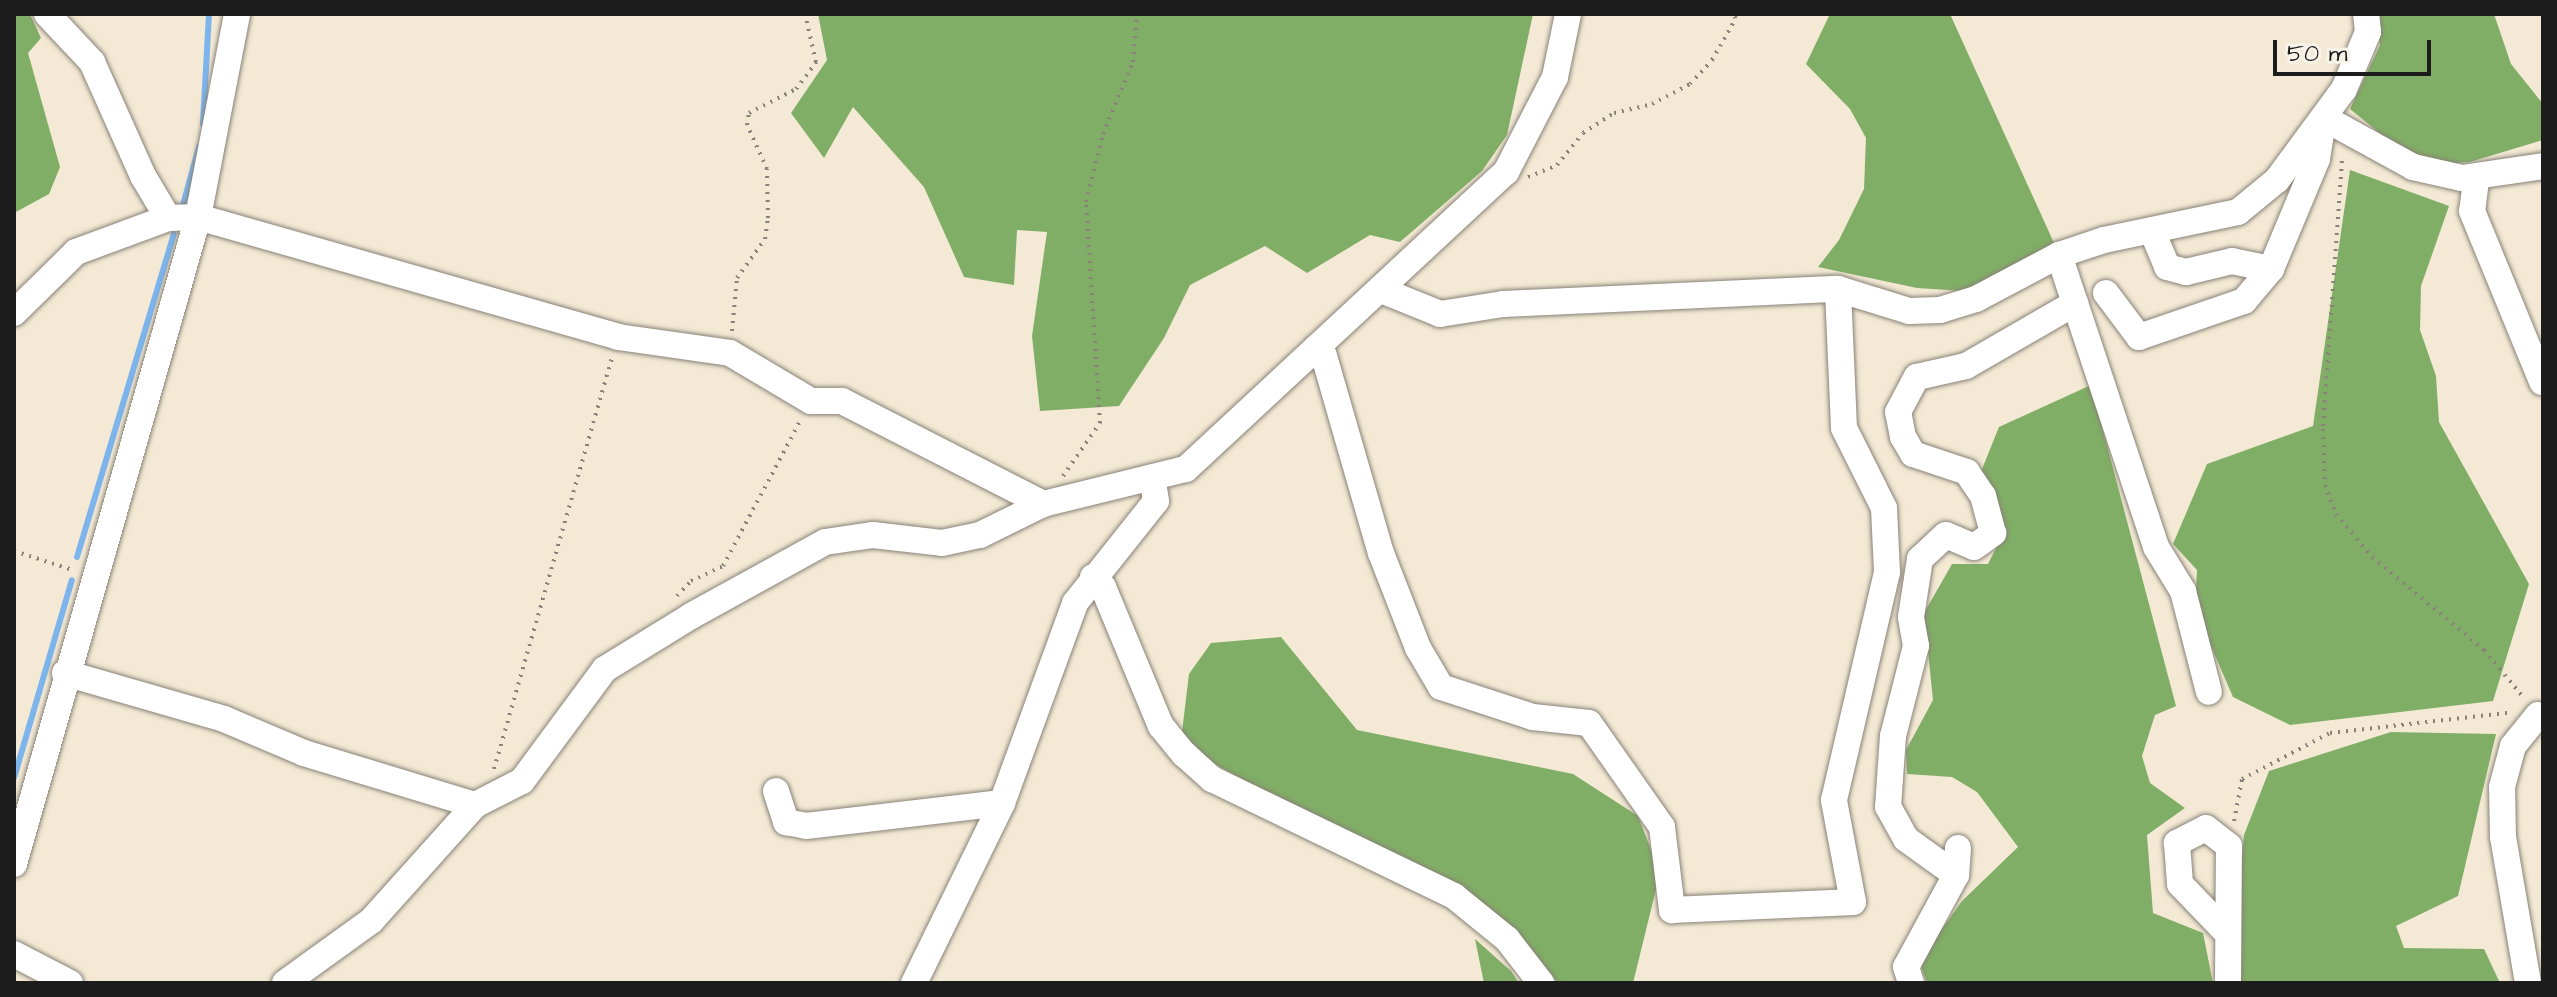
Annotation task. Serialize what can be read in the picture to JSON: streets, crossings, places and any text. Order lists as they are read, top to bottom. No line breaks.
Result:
{"scale_bar":"50 m"}
